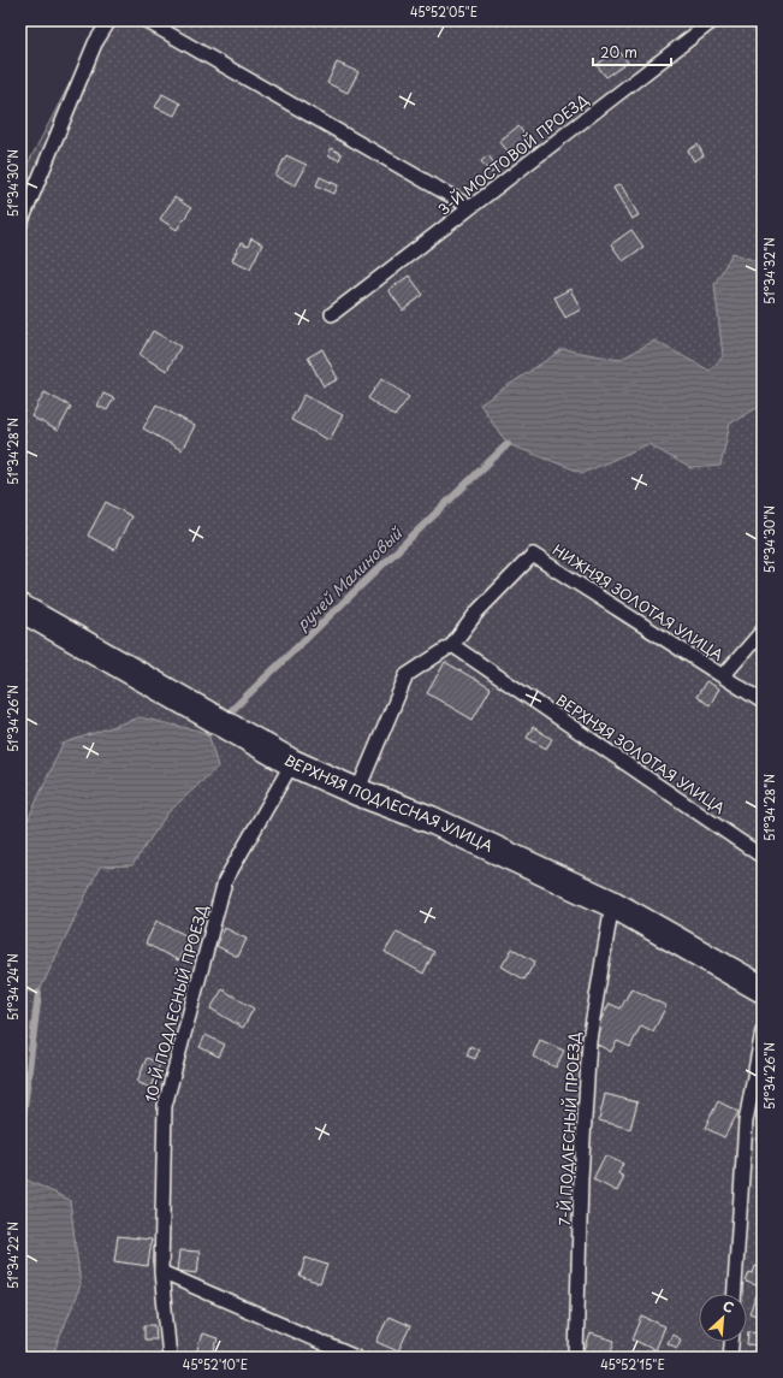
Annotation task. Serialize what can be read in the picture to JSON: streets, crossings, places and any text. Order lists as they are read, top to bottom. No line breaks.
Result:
{"streets":{"street":["ВЕРХНЯЯ ПОДЛЕСНАЯ УЛИЦА"],"lane":["3-Й МОСТОВОЙ ПРОЕЗД","НИЖНЯЯ ЗОЛОТАЯ УЛИЦА","ВЕРХНЯЯ ЗОЛОТАЯ УЛИЦА","10-Й ПОДЛЕСНЫЙ ПРОЕЗД","7-Й ПОДЛЕСНЫЙ ПРОЕЗД"]},"crossings":[["НИЖНЯЯ ЗОЛОТАЯ УЛИЦА","ВЕРХНЯЯ ЗОЛОТАЯ УЛИЦА"],["НИЖНЯЯ ЗОЛОТАЯ УЛИЦА","ВЕРХНЯЯ ПОДЛЕСНАЯ УЛИЦА"],["ВЕРХНЯЯ ПОДЛЕСНАЯ УЛИЦА","10-Й ПОДЛЕСНЫЙ ПРОЕЗД"],["ВЕРХНЯЯ ПОДЛЕСНАЯ УЛИЦА","7-Й ПОДЛЕСНЫЙ ПРОЕЗД"]],"water":["ручей Малиновый"],"scale_bar":"20 m","north":"top right","coordinates":["45°52'05\"E","51°34'30\"N","51°34'32\"N","51°34'28\"N","51°34'26\"N","51°34'24\"N","51°34'22\"N","45°52'10\"E","45°52'15\"E"]}
